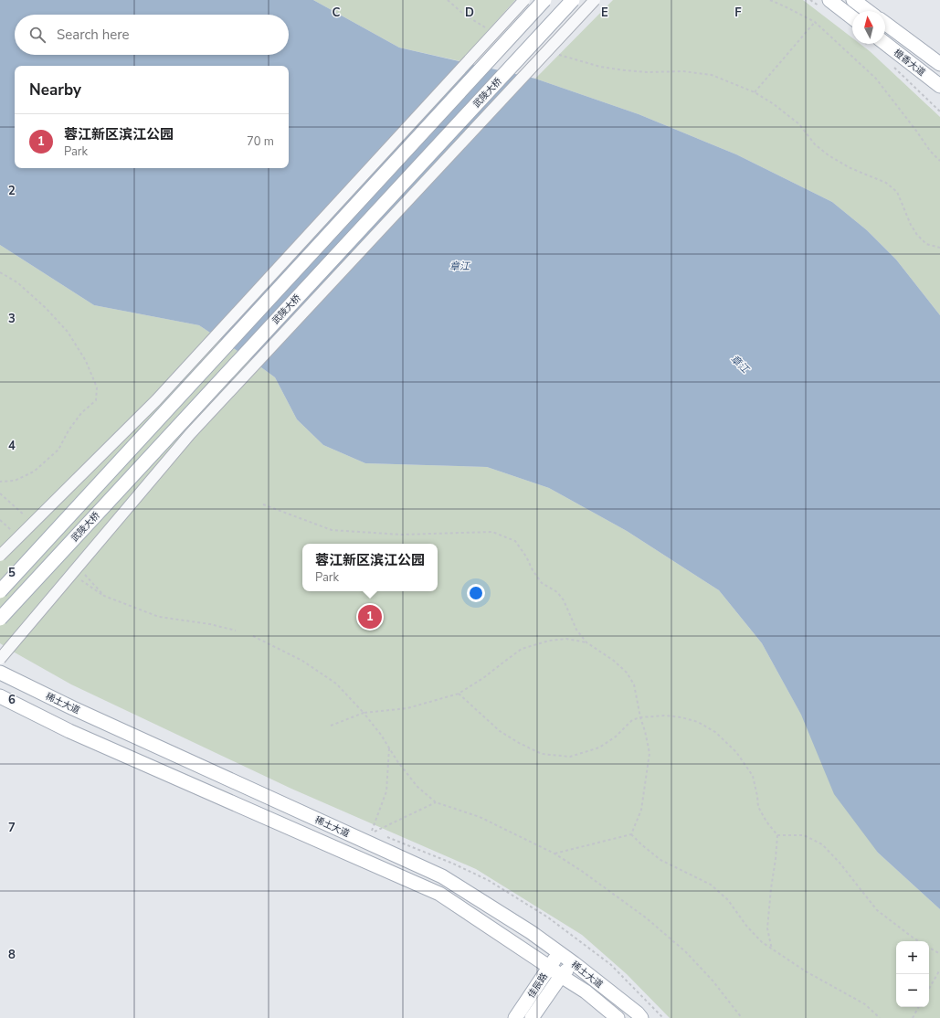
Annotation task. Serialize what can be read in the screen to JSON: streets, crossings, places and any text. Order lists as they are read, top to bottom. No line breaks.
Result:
{"streets":{"main road":["橙香大道","武陵大桥","稀土大道","佳辰路"]},"crossings":[["稀土大道","佳辰路"]],"water":["章江"],"north":"top","page":{"search":"Search here","heading":"Nearby","list":[{"mark":"1","name":"蓉江新区滨江公园","note":"Park","value":"70 m"}],"popup":["蓉江新区滨江公园","Park"],"pins":"1","map_buttons":["+","−"]},"grid":{"columns":["C","D","E","F"],"rows":["2","3","4","5","6","7","8"]}}
